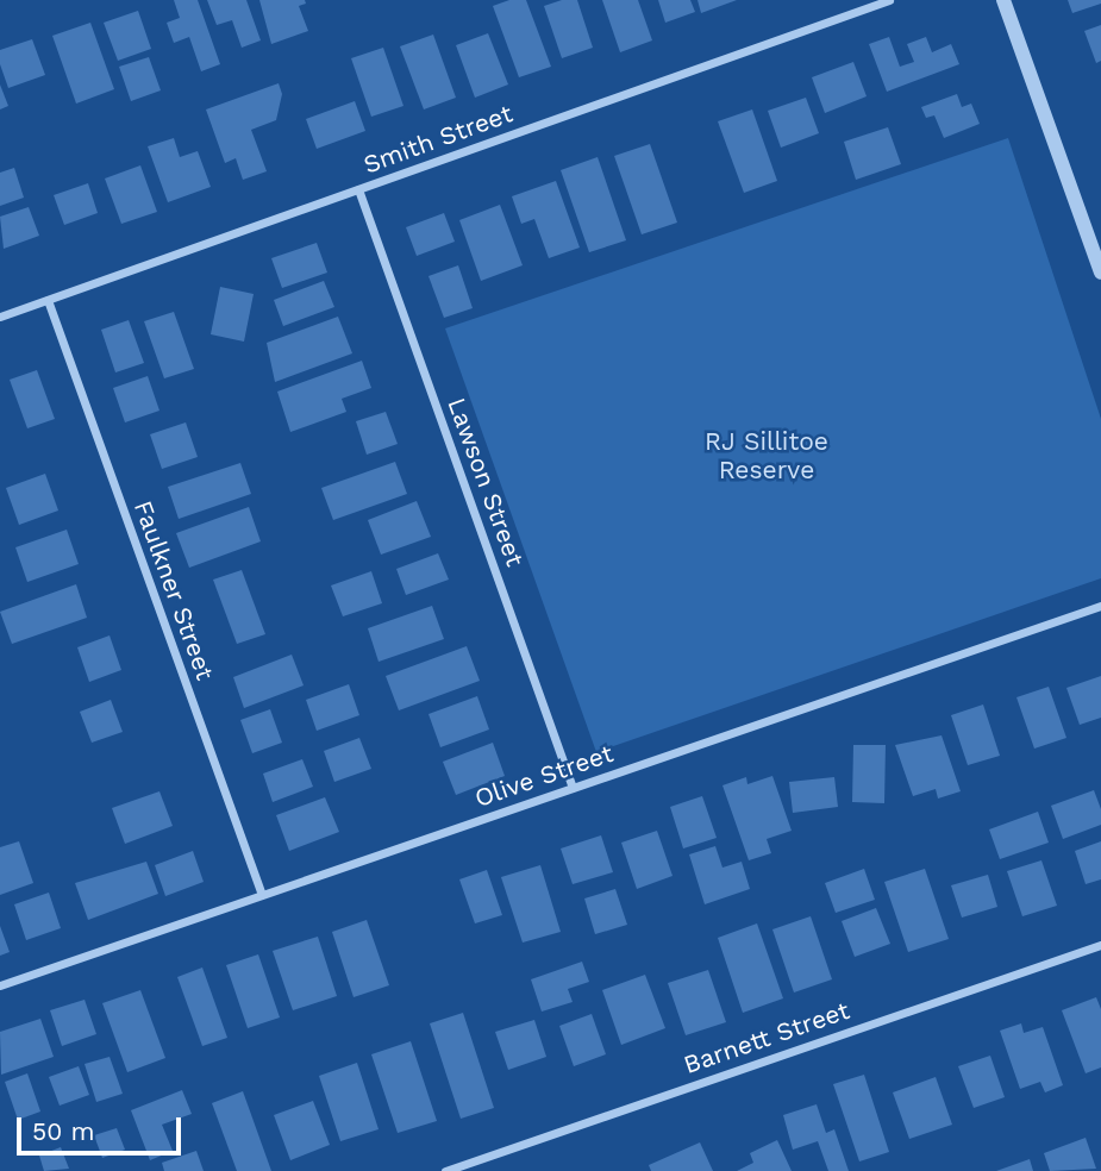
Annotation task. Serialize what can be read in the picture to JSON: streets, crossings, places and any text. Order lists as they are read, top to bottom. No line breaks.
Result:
{"streets":{"street":["Smith Street","Lawson Street","Faulkner Street","Olive Street","Barnett Street"]},"crossings":[["Smith Street","Lawson Street"],["Smith Street","Faulkner Street"],["Lawson Street","Olive Street"],["Faulkner Street","Olive Street"]],"parks":["RJ Sillitoe Reserve"],"scale_bar":"50 m"}
